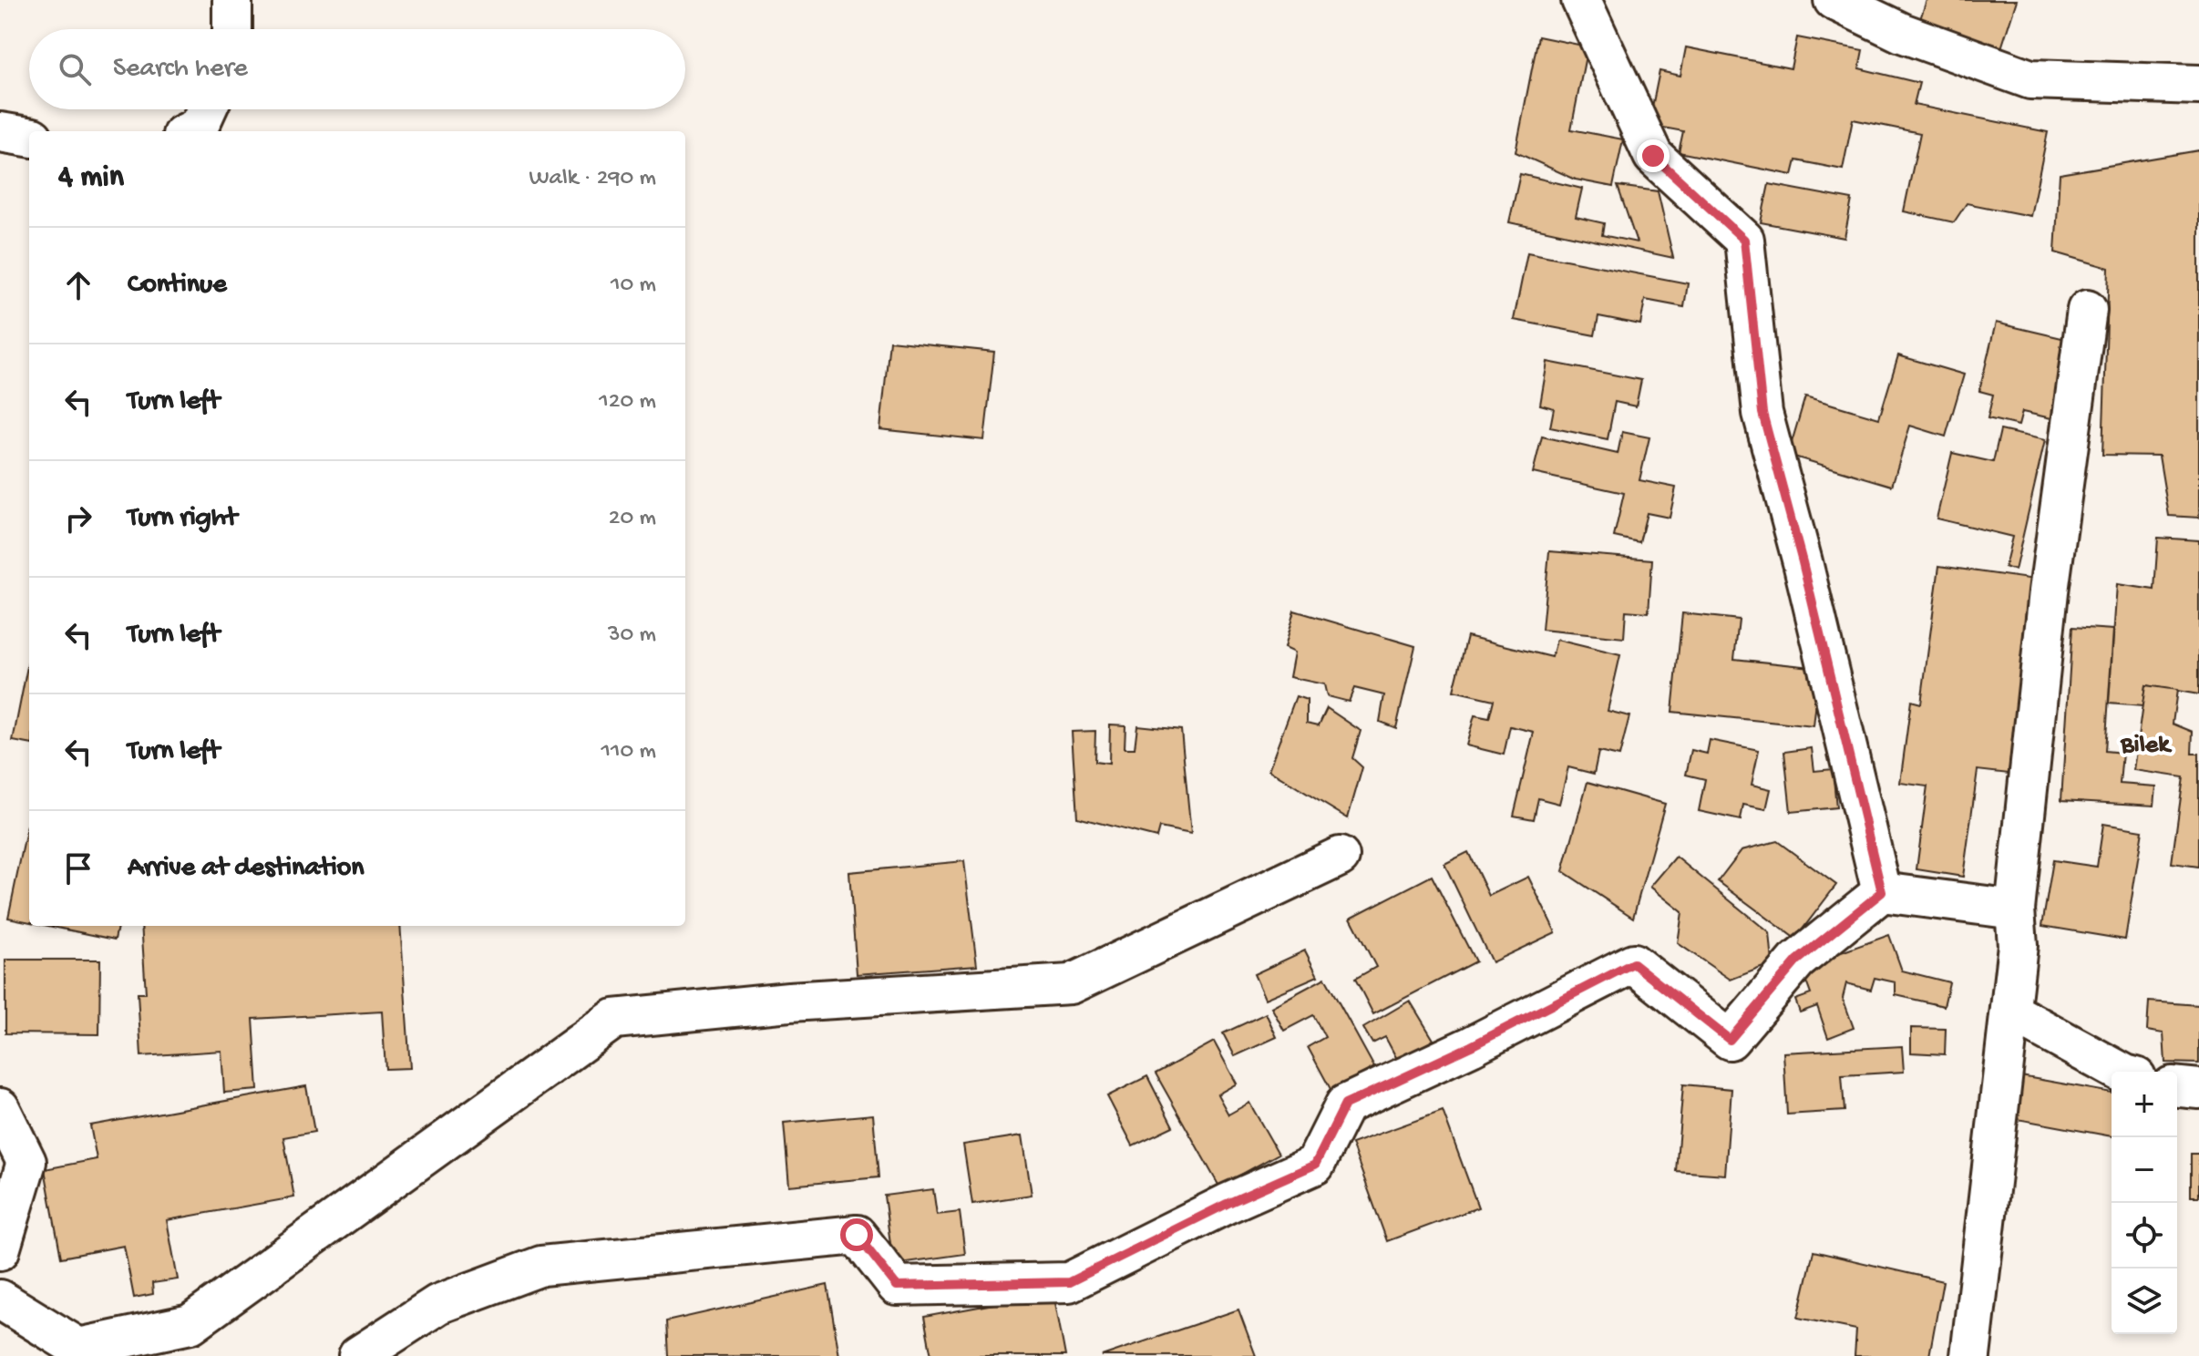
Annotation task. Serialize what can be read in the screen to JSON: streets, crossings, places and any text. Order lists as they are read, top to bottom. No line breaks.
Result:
{"districts":["Bilek"],"page":{"search":"Search here","heading":["4 min","Walk · 290 m"],"list":[["Continue","10 m"],["Turn left","120 m"],["Turn right","20 m"],["Turn left","30 m"],["Turn left","110 m"],"Arrive at destination"],"map_buttons":["+","−"]}}
